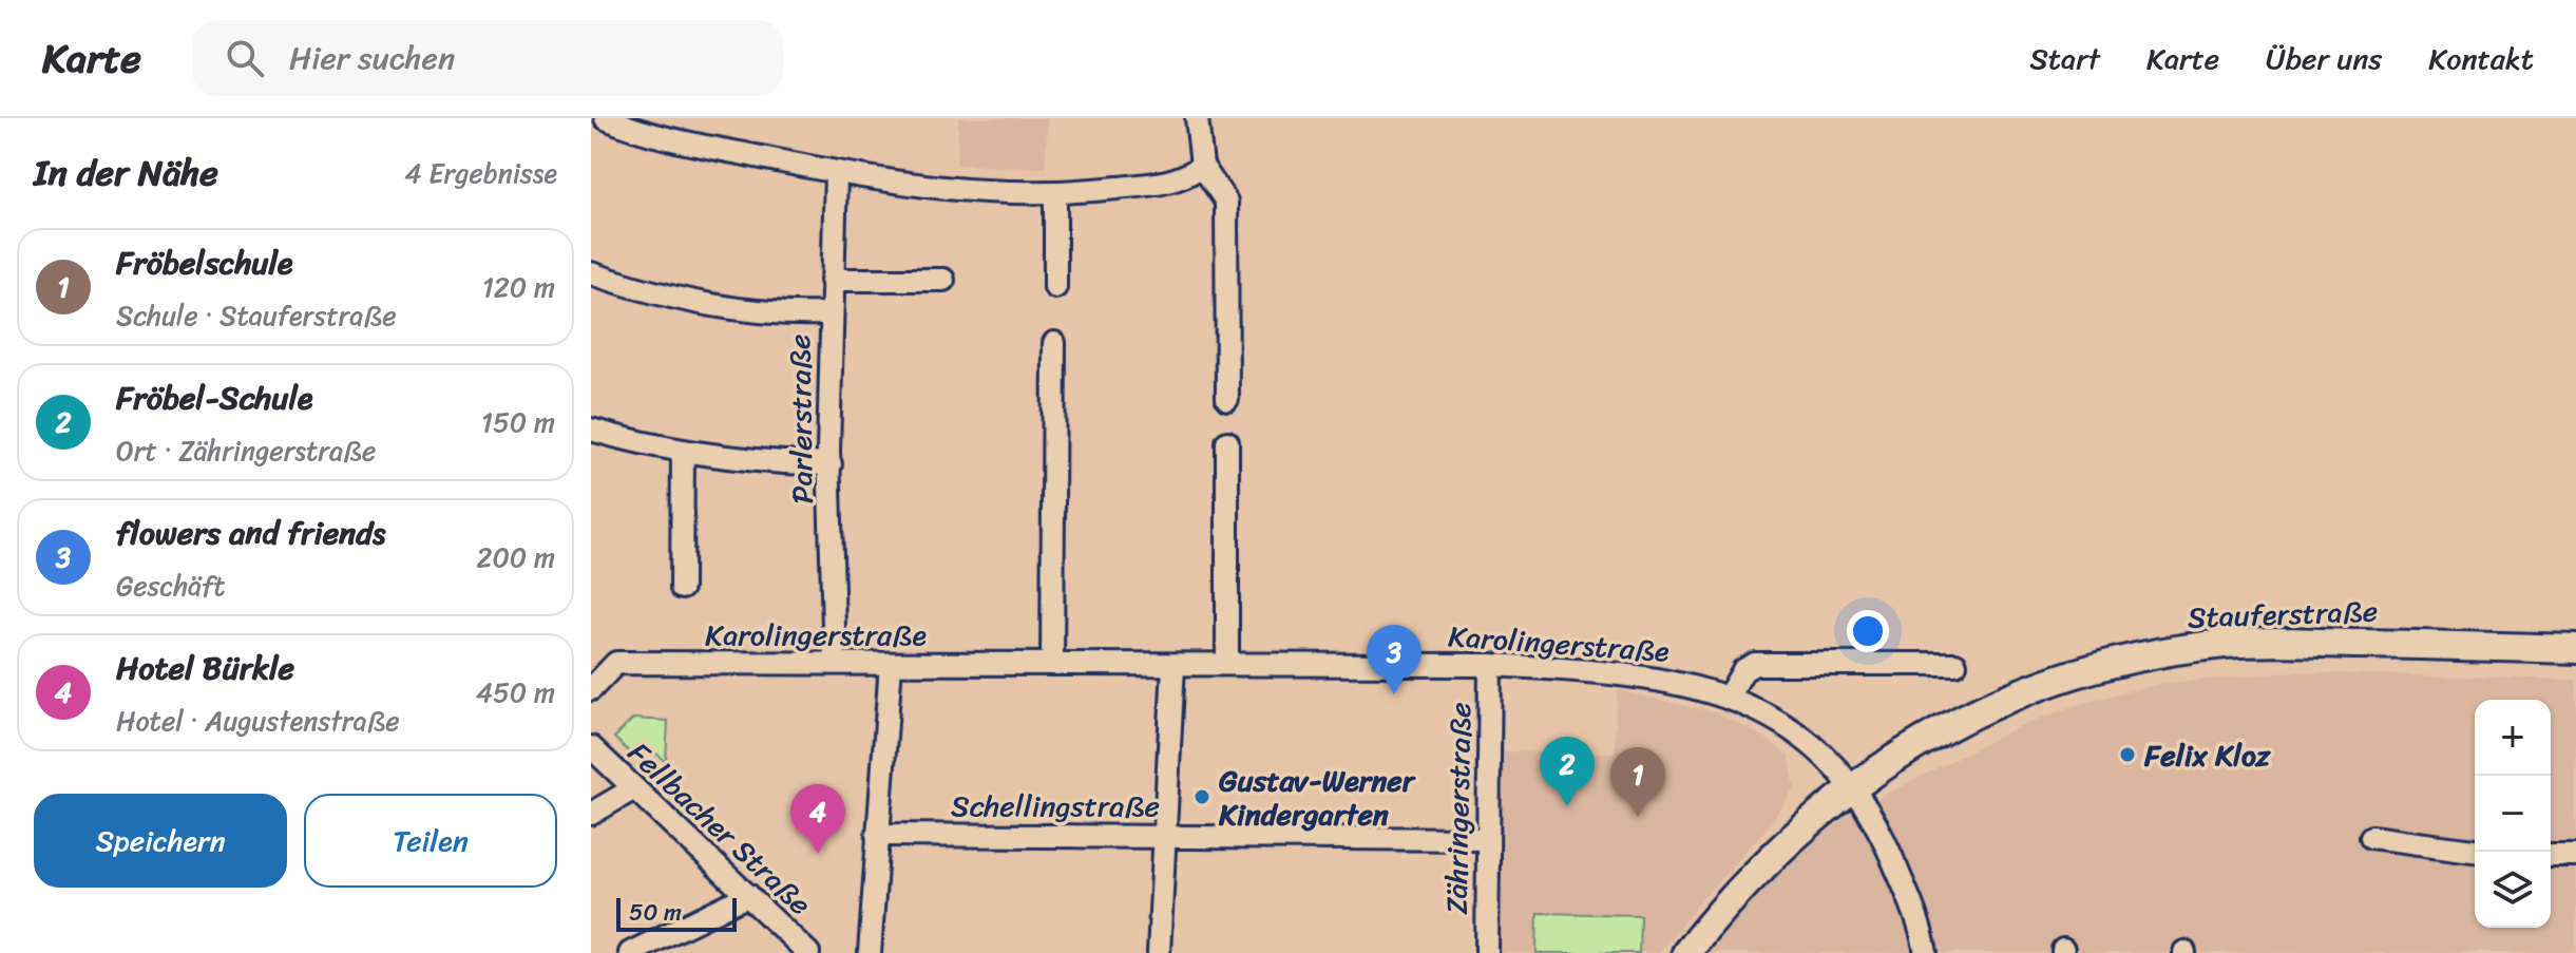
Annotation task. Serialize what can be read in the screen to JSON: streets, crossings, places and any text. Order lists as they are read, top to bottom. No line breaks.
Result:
{"streets":{"main road":["Stauferstraße"],"street":["Parlerstraße","Karolingerstraße","Schellingstraße","Zähringerstraße","Fellbacher Straße"]},"crossings":[["Parlerstraße","Karolingerstraße"],["Stauferstraße","Karolingerstraße"],["Karolingerstraße","Zähringerstraße"],["Schellingstraße","Zähringerstraße"]],"places":["Felix Kloz","Gustav-Werner Kindergarten"],"scale_bar":"50 m","page":{"header":"Karte","search":"Hier suchen","nav":["Start","Karte","Über uns","Kontakt"],"heading":["In der Nähe","4 Ergebnisse"],"list":[{"mark":"1","name":"Fröbelschule","note":"Schule · Stauferstraße","value":"120 m"},{"mark":"2","name":"Fröbel-Schule","note":"Ort · Zähringerstraße","value":"150 m"},{"mark":"3","name":"flowers and friends","note":"Geschäft","value":"200 m"},{"mark":"4","name":"Hotel Bürkle","note":"Hotel · Augustenstraße","value":"450 m"}],"pins":["3","2","1","4"],"map_buttons":["+","−"],"buttons":["Speichern","Teilen"],"scale":"50 m"}}
